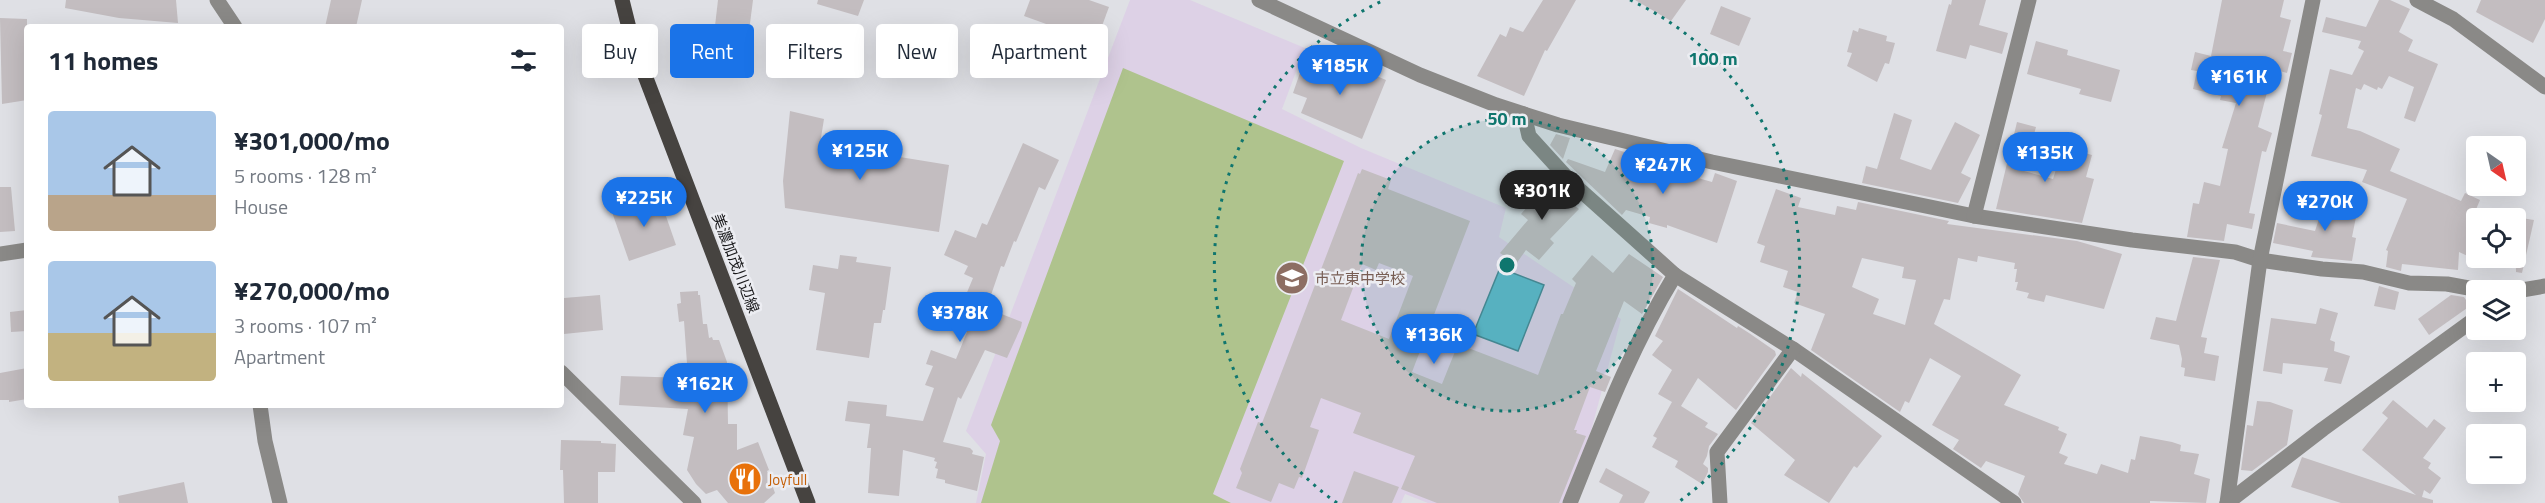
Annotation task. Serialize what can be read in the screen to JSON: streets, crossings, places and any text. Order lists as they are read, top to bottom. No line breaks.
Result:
{"streets":{"main road":["美濃加茂川辺線"]},"places":{"school or university":["市立東中学校"],"restaurant":["Joyfull"]},"north":"bottom right","page":{"chip":["Buy","Rent","Filters","New","Apartment"],"heading":"11 homes","price":["¥185K","¥161K","¥125K","¥135K","¥247K","¥301K","¥225K","¥270K","¥378K","¥136K","¥162K"],"list":[{"name":"¥301,000/mo","note":"5 rooms · 128 m² · House"},{"name":"¥270,000/mo","note":"3 rooms · 107 m² · Apartment"}],"map_buttons":["+","−"]},"rings":["100 m","50 m"]}
